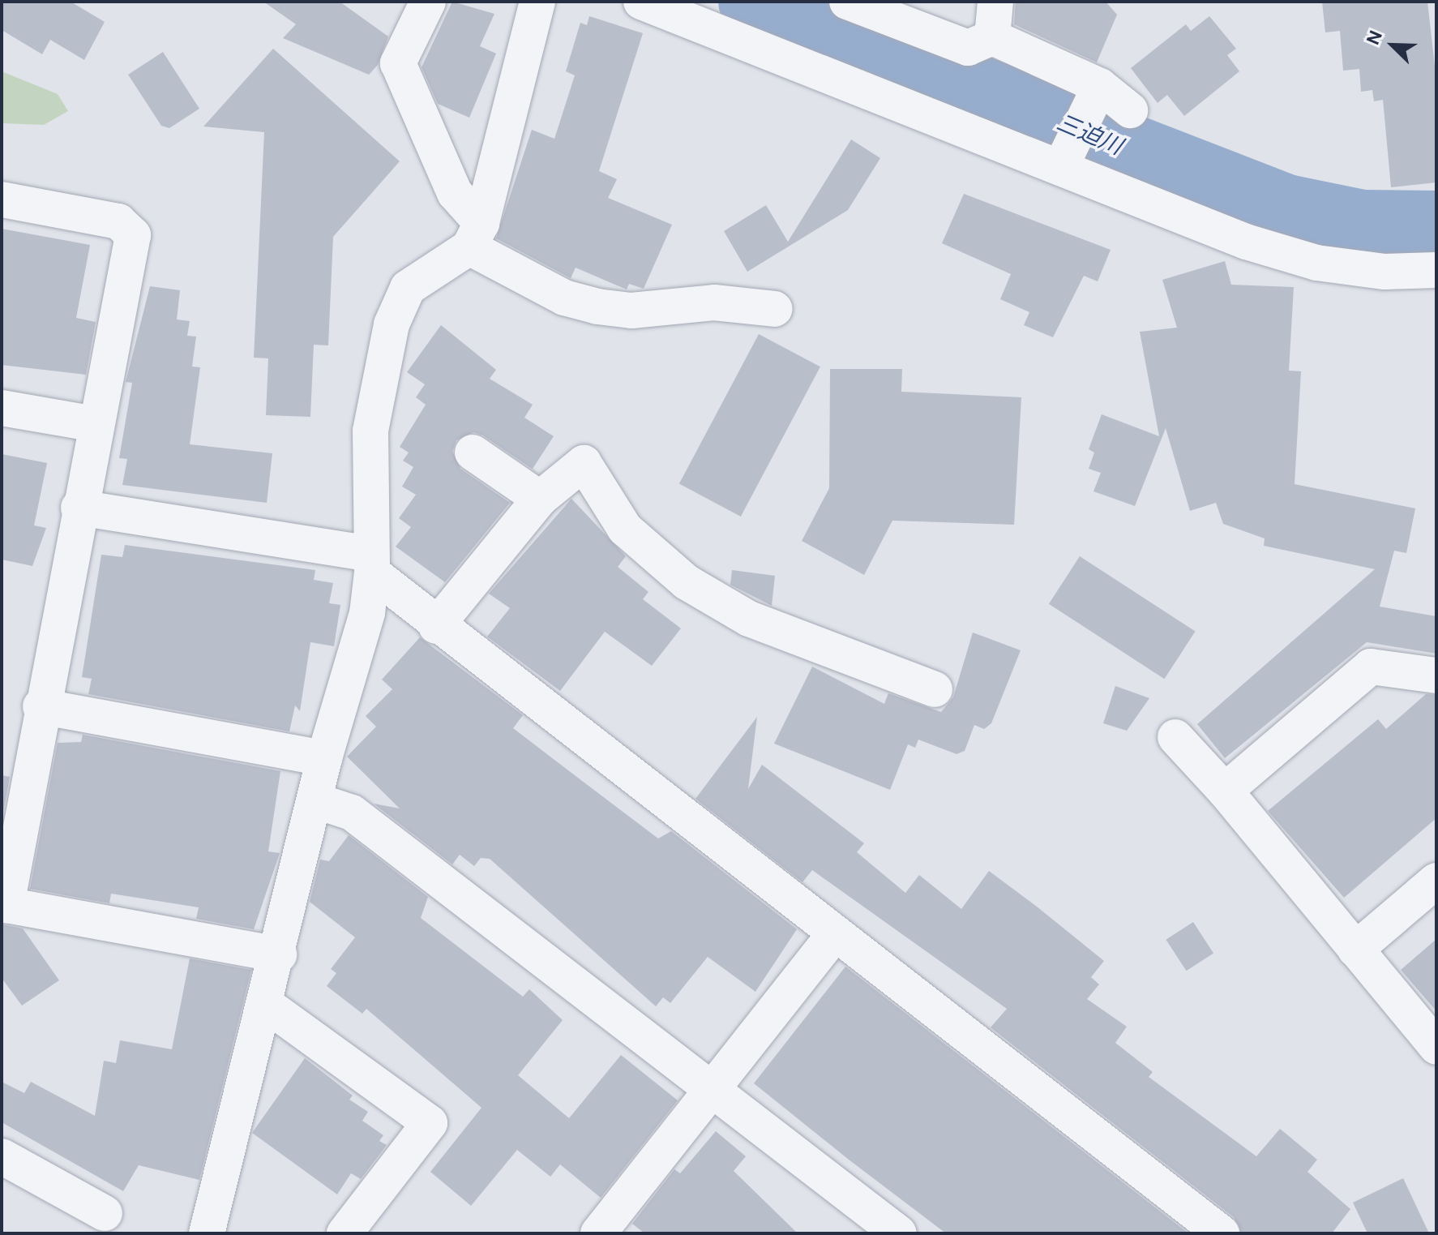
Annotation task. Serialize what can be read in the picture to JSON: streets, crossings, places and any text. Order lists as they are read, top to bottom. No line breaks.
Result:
{"water":["三迫川"],"north":"top left"}
